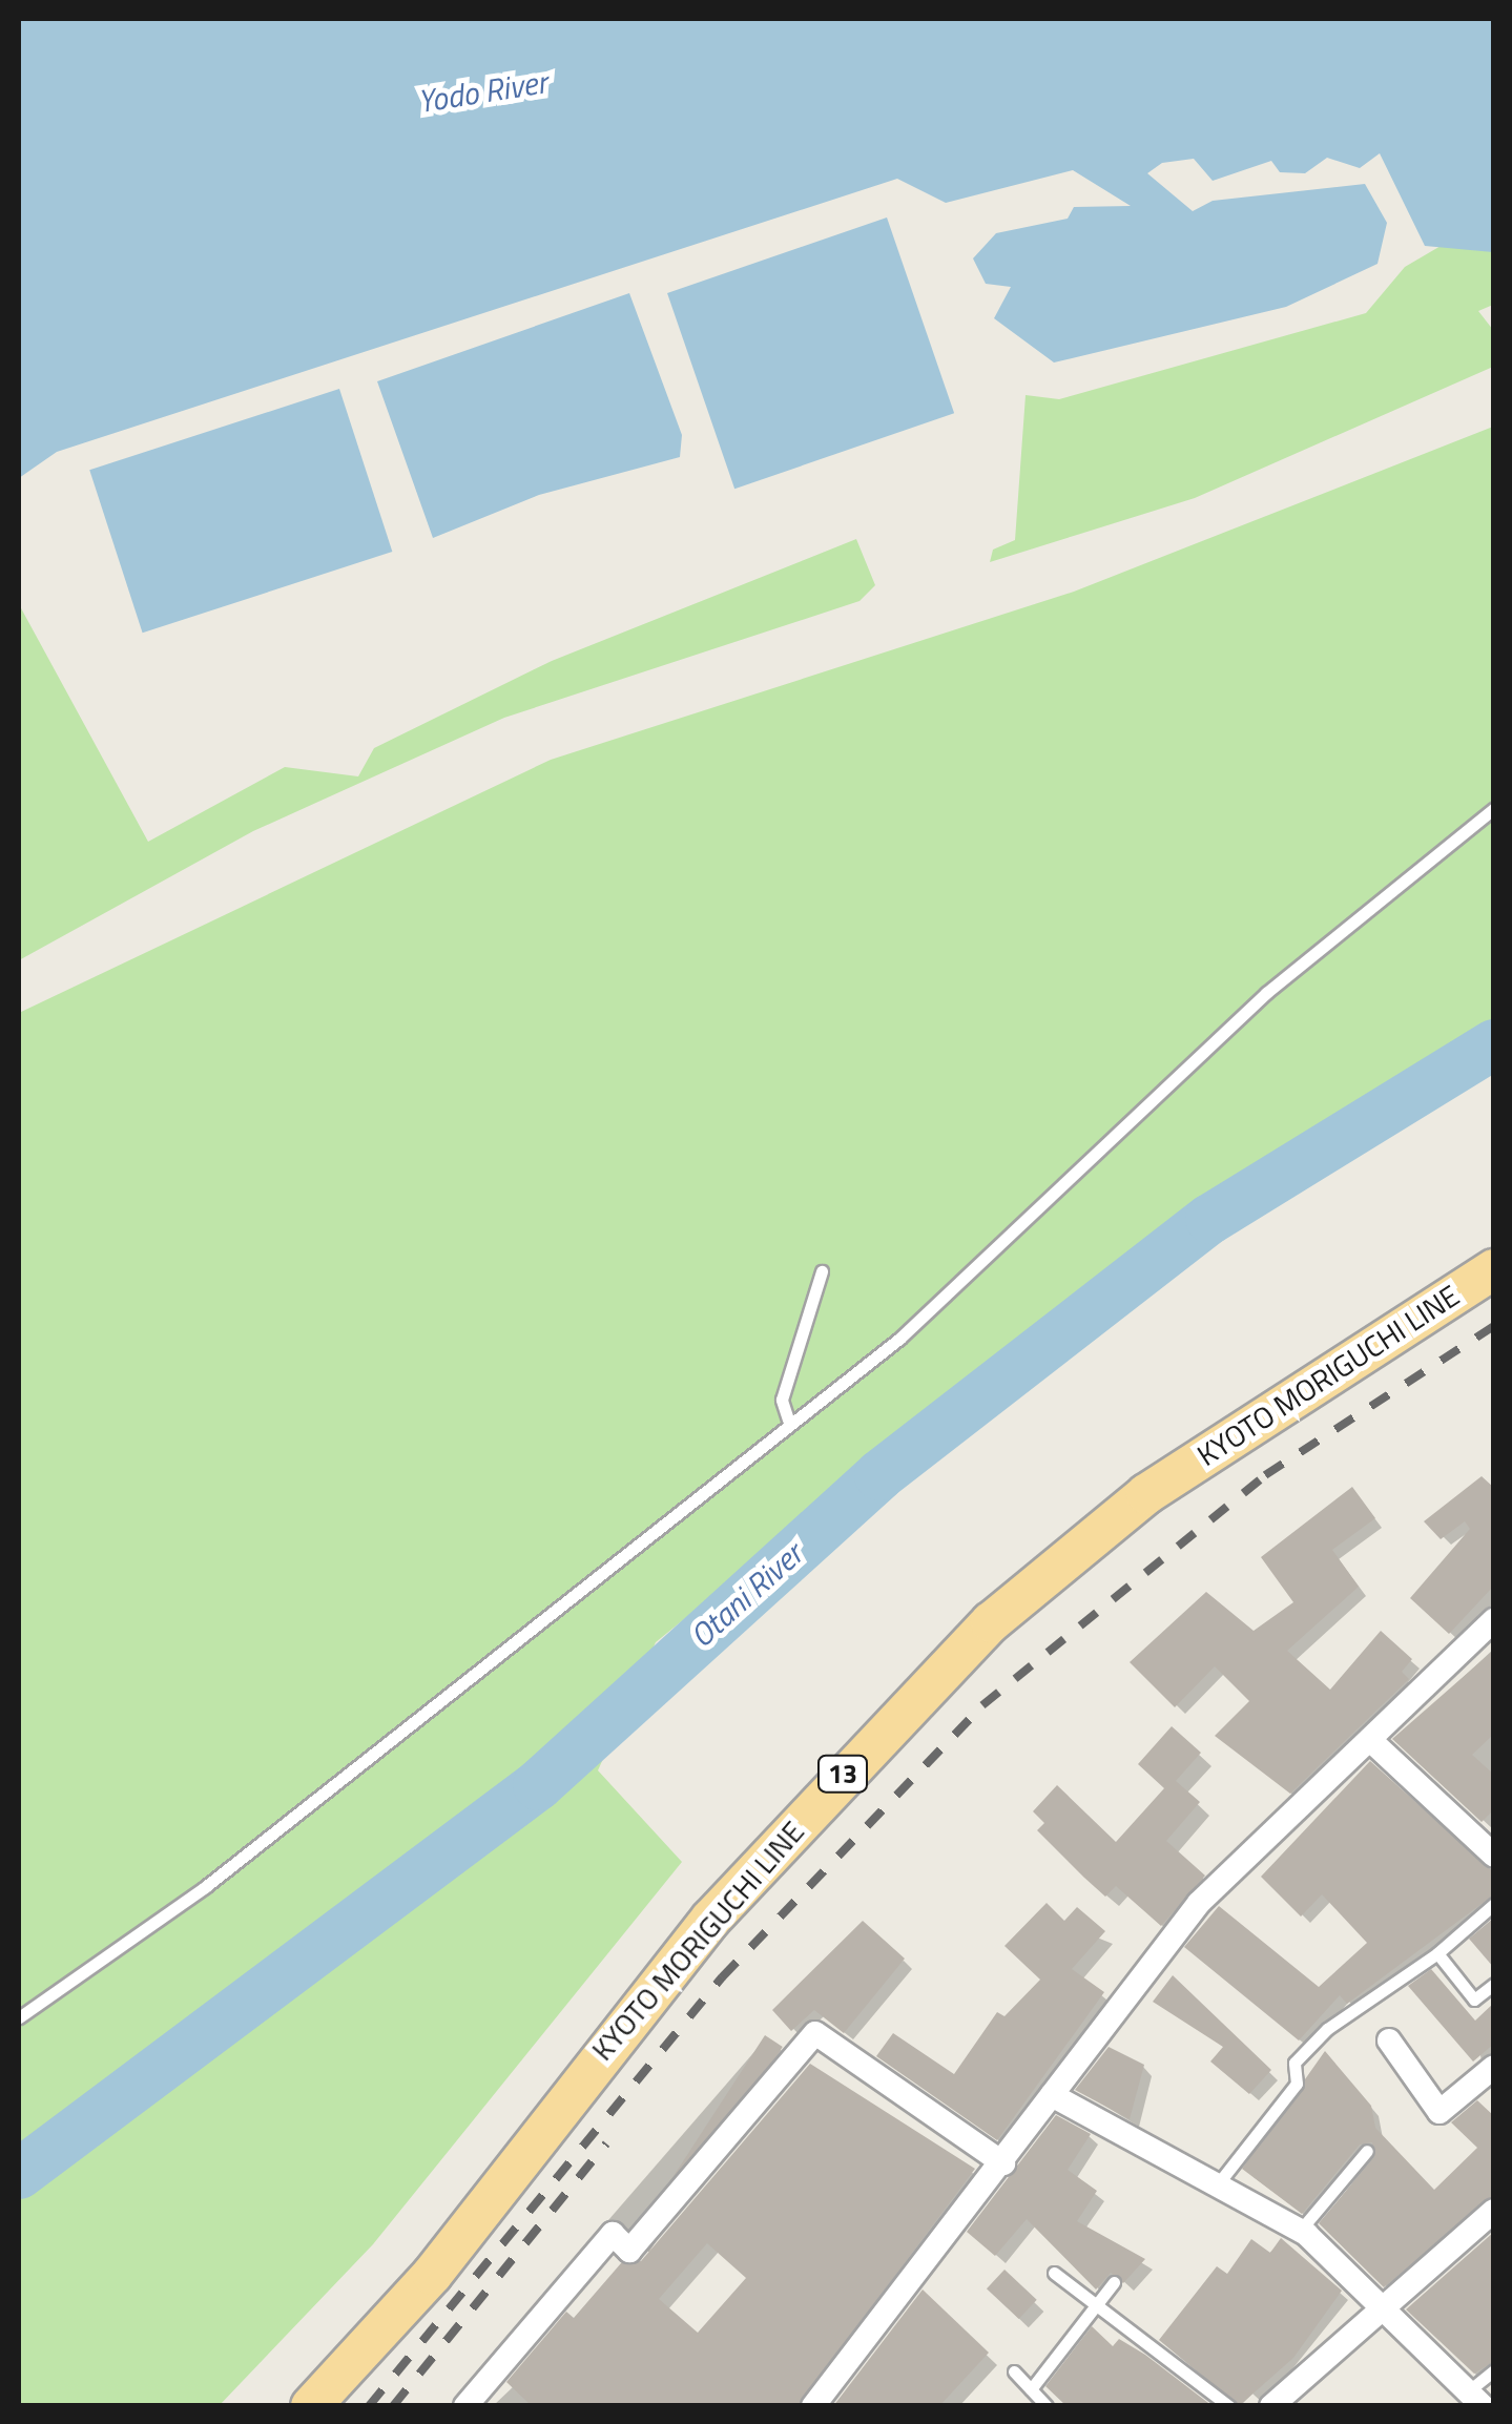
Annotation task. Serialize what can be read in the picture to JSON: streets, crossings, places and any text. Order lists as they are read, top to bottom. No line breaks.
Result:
{"streets":{"main road":["KYOTO MORIGUCHI LINE","13"]},"water":["Yodo River","Otani River"]}
